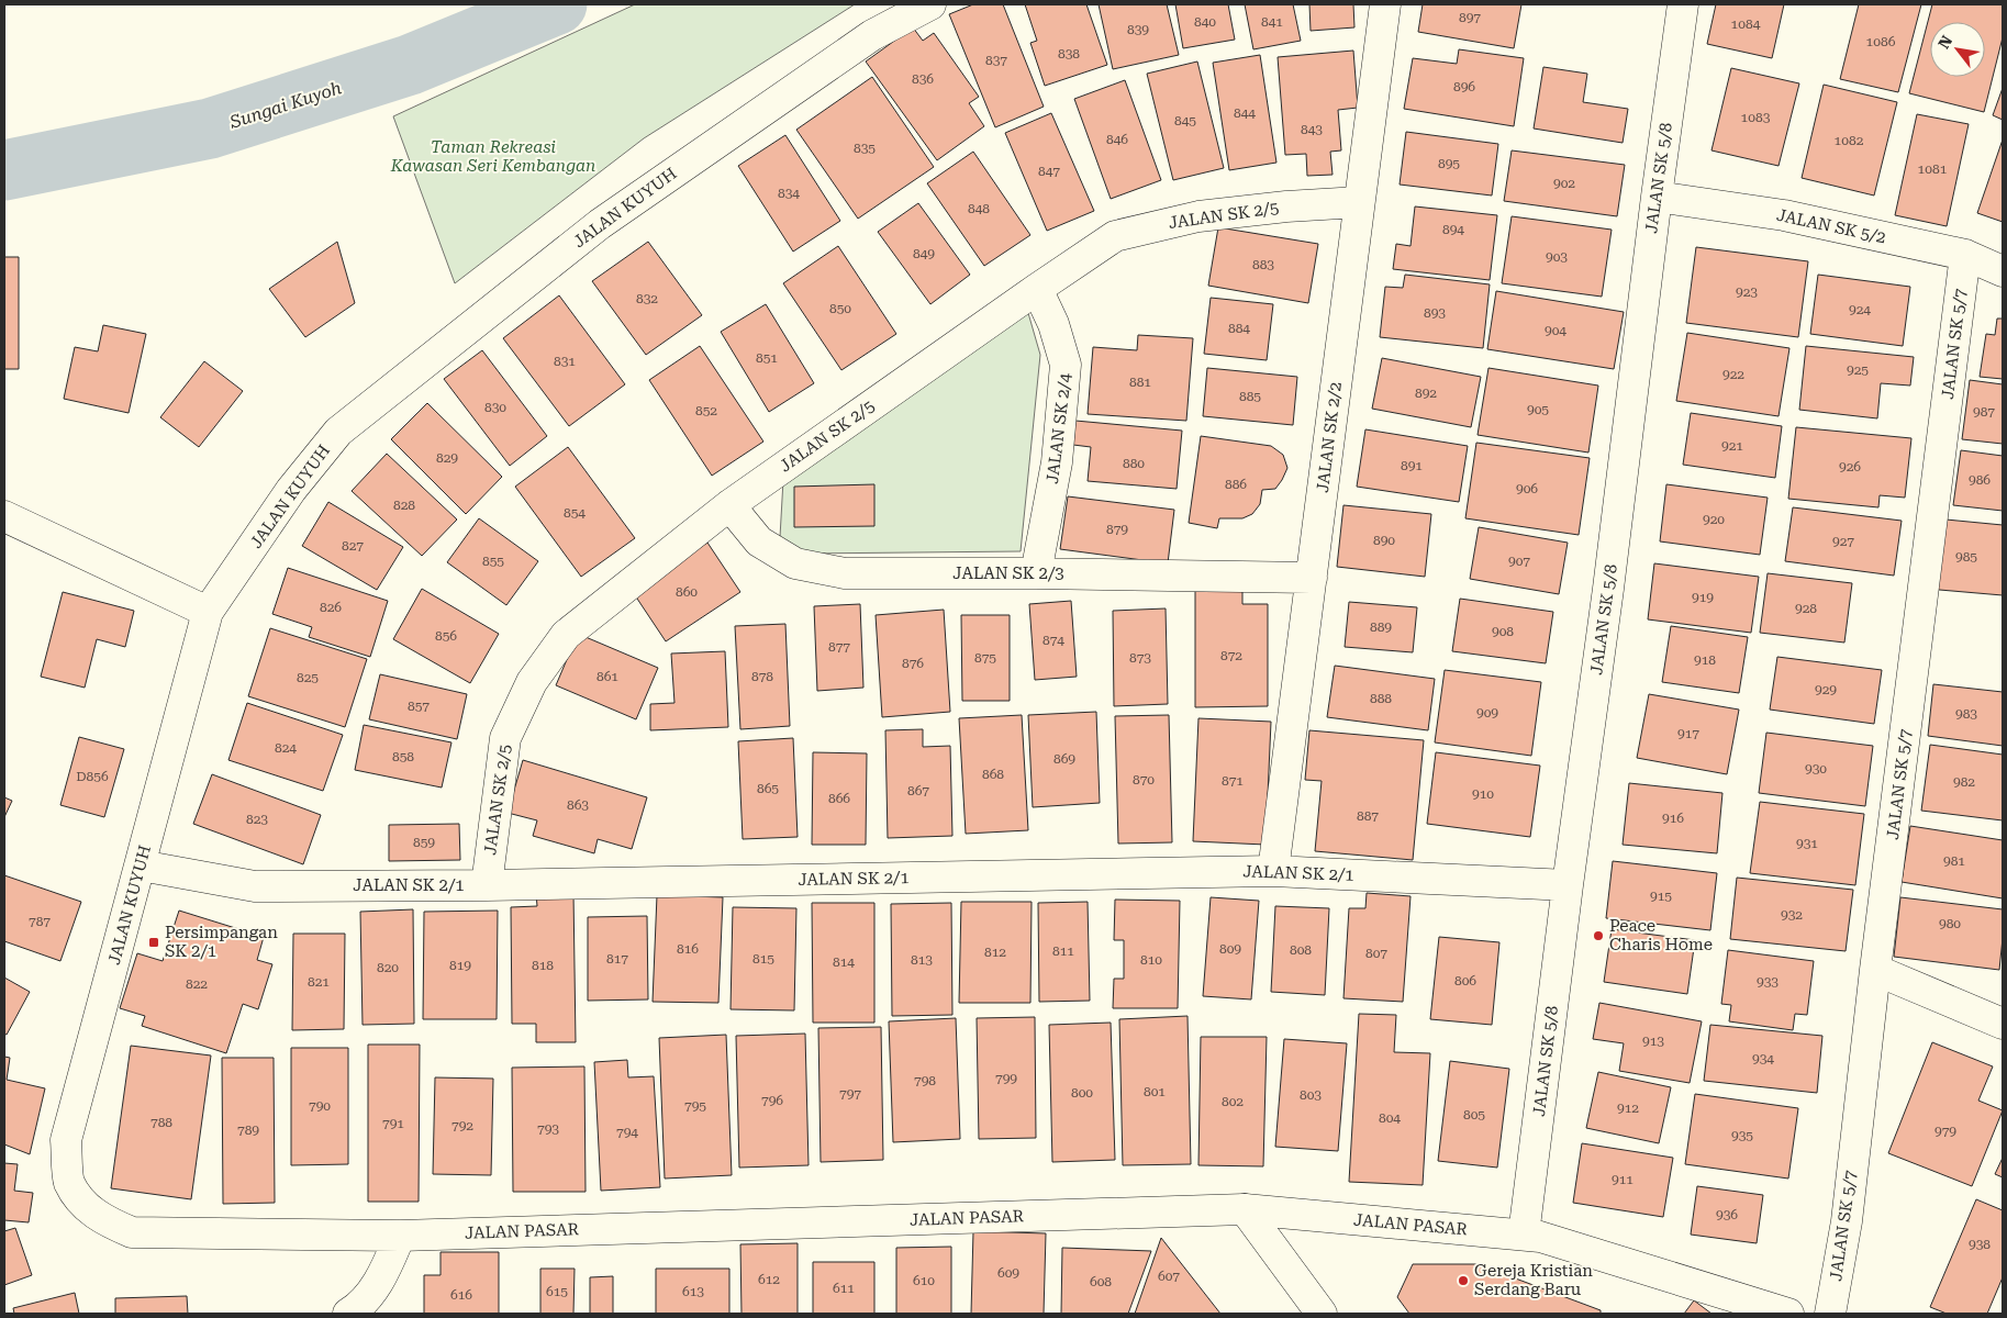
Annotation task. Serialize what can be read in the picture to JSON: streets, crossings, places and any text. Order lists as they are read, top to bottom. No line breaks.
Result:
{"streets":{"street":["JALAN SK 5/8","JALAN KUYUH","JALAN SK 2/5","JALAN SK 5/2","JALAN SK 5/7","JALAN SK 2/4","JALAN SK 2/2","JALAN SK 2/3","JALAN SK 2/1","JALAN PASAR"]},"crossings":[["JALAN SK 5/8","JALAN SK 5/2"],["JALAN SK 5/8","JALAN SK 2/1"],["JALAN SK 5/8","JALAN PASAR"],["JALAN KUYUH","JALAN SK 2/1"],["JALAN KUYUH","JALAN PASAR"],["JALAN SK 2/5","JALAN SK 2/4"],["JALAN SK 2/5","JALAN SK 2/2"],["JALAN SK 2/5","JALAN SK 2/3"],["JALAN SK 2/5","JALAN SK 2/1"],["JALAN SK 5/2","JALAN SK 5/7"],["JALAN SK 2/4","JALAN SK 2/3"],["JALAN SK 2/2","JALAN SK 2/3"],["JALAN SK 2/2","JALAN SK 2/1"]],"water":["Sungai Kuyoh"],"parks":["Taman Rekreasi Kawasan Seri Kembangan"],"places":{"other":["Peace Charis Home","Gereja Kristian Serdang Baru"],"transit":["Persimpangan SK 2/1"]},"house_numbers":["897","840","841","1084","839","1086","838","837","836","896","844","1083","845","843","846","1082","835","895","1081","847","902","834","848","894","849","903","883","923","832","850","924","893","884","904","851","831","925","922","881","892","885","830","905","852","987","921","829","880","891","926","986","886","906","828","854","920","879","890","927","827","985","855","907","860","919","826","928","889","908","856","874","877","872","875","873","918","876","861","878","825","929","888","857","909","983","917","824","858","869","930","868","D856","870","871","982","865","867","910","866","863","887","916","823","859","931","981","915","932","787","980","816","809","808","811","812","807","817","815","813","810","814","819","818","820","806","821","933","822","913","934","799","798","801","800","797","803","796","802","790","795","912","805","804","788","791","792","793","789","979","794","935","911","936","938","609","607","612","610","608","611","615","613","616"],"north":"top left"}
